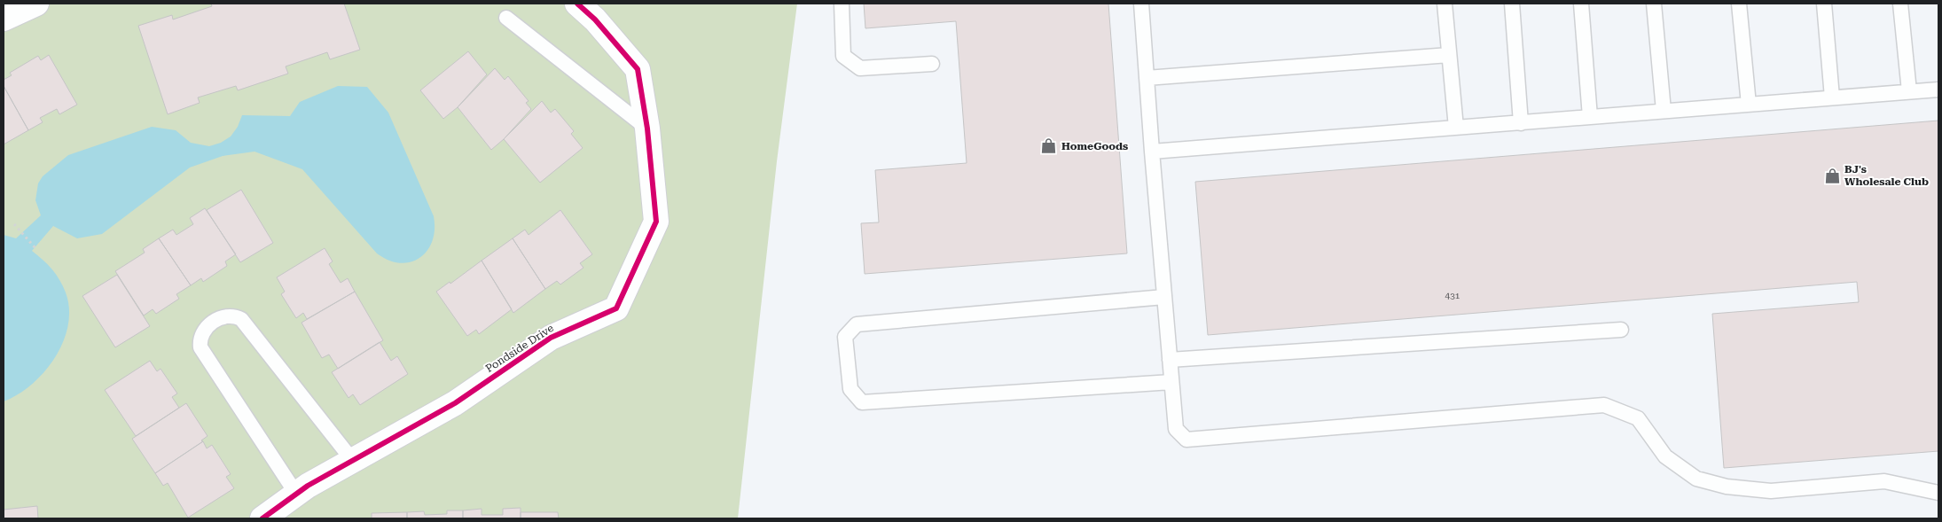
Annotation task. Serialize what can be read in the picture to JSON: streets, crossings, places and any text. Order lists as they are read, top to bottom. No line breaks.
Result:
{"streets":{"street":["Pondside Drive"]},"places":{"shop":["HomeGoods","BJ's Wholesale Club"]},"house_numbers":["431"]}
